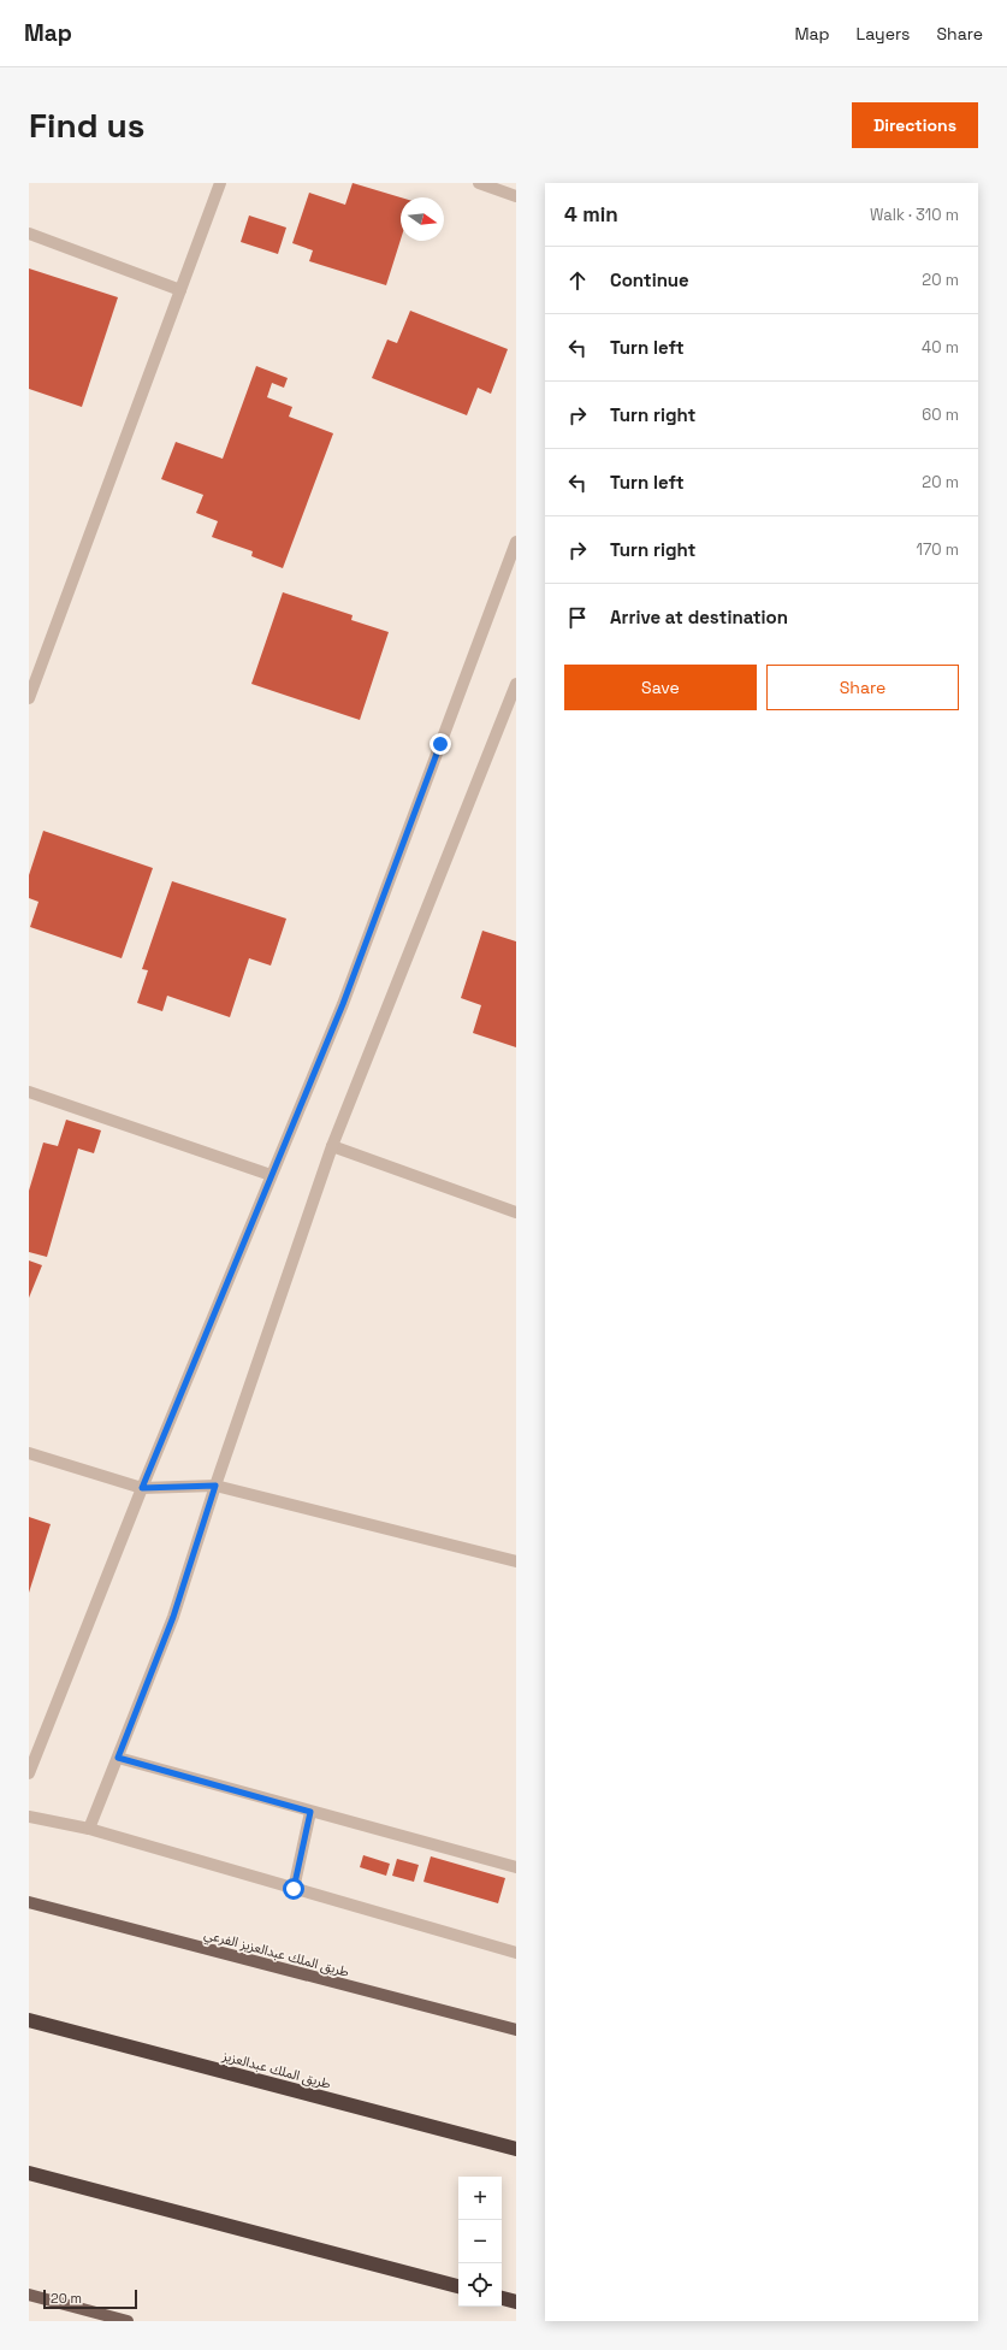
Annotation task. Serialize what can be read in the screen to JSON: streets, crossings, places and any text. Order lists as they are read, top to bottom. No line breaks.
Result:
{"streets":{"highway":["طريق الملك عبدالعزيز"],"main road":["طريق الملك عبدالعزيز الفرعي"]},"scale_bar":"20 m","north":"right","page":{"header":"Map","nav":["Map","Layers","Share"],"buttons":["Directions",["Save","Share"]],"title":"Find us","heading":["4 min","Walk · 310 m"],"list":[["Continue","20 m"],["Turn left","40 m"],["Turn right","60 m"],["Turn left","20 m"],["Turn right","170 m"],"Arrive at destination"],"map_buttons":["+","−"],"scale":"20 m"}}
